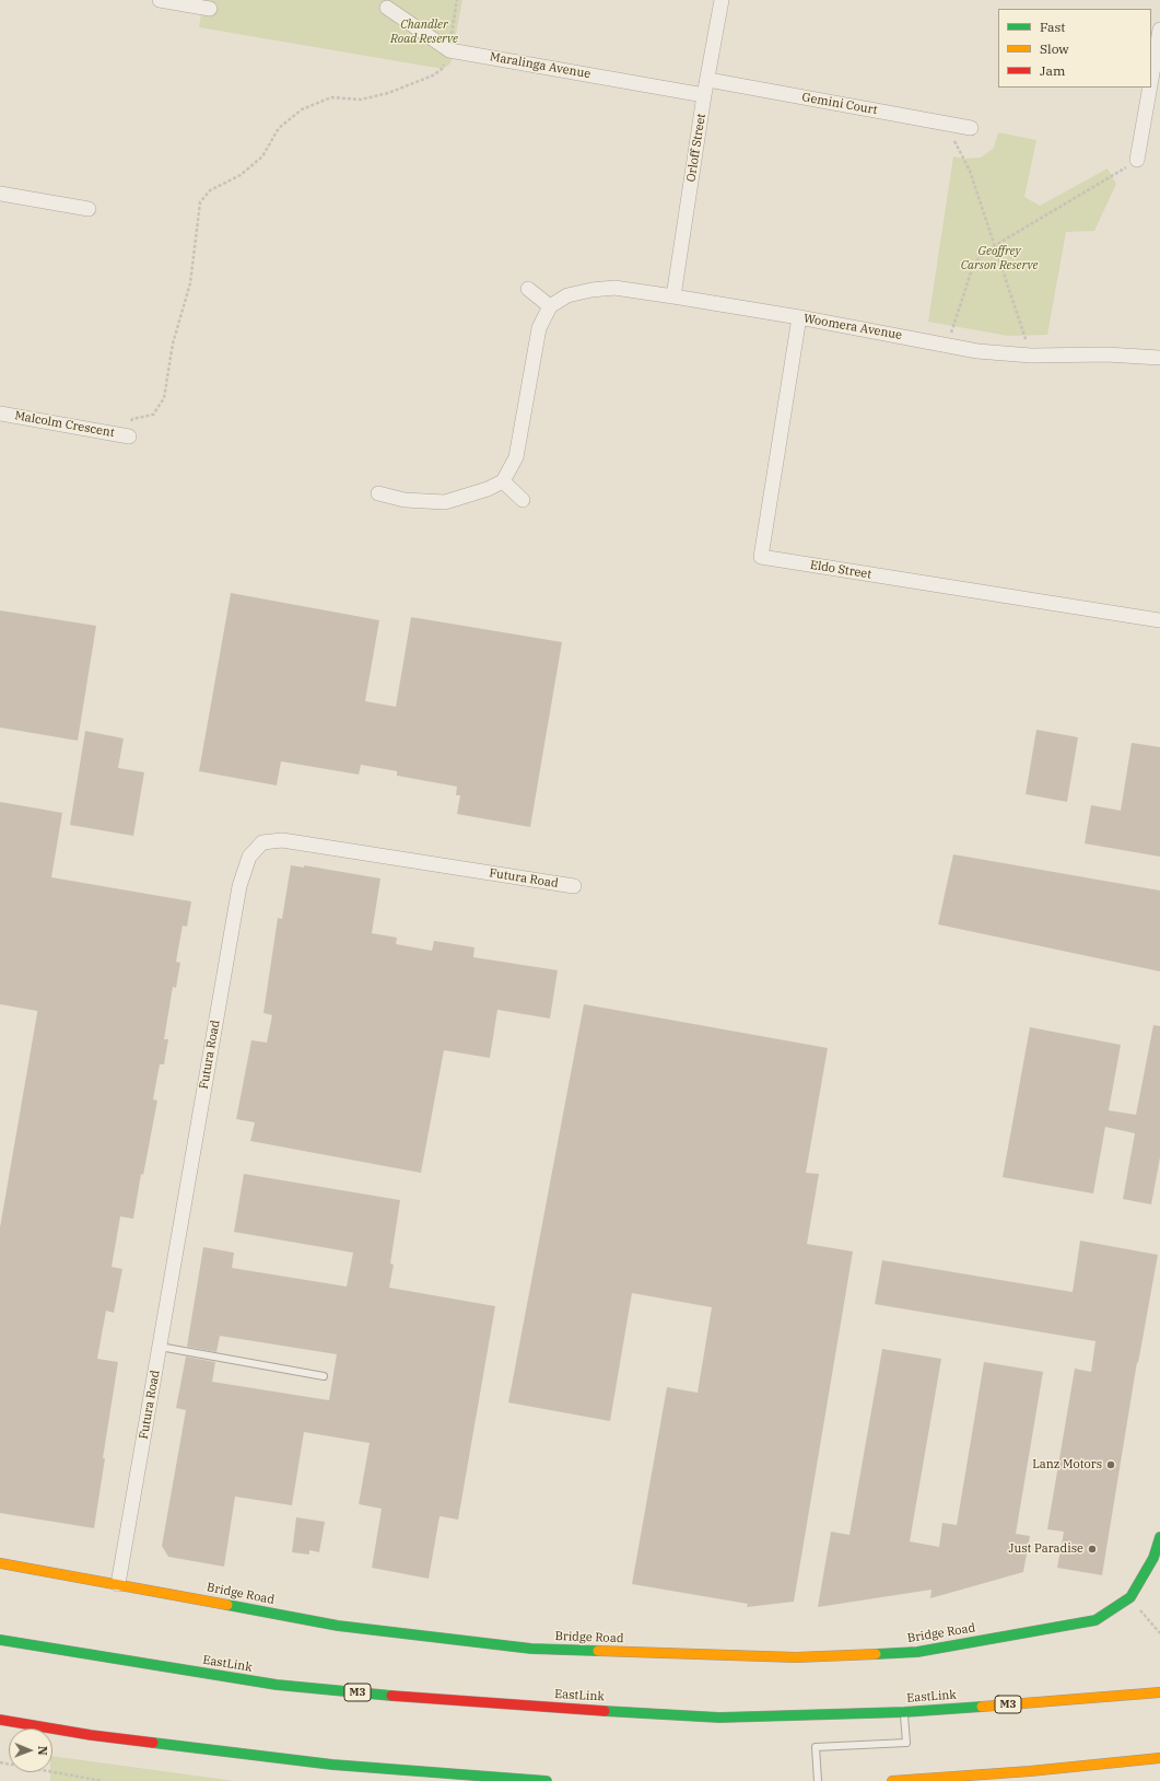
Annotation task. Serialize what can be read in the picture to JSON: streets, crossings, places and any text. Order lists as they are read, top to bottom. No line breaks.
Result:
{"streets":{"main road":["Bridge Road","EastLink","M3"],"street":["Maralinga Avenue","Gemini Court","Orloff Street","Woomera Avenue","Malcolm Crescent","Eldo Street","Futura Road"]},"crossings":[["Maralinga Avenue","Orloff Street"],["Gemini Court","Orloff Street"],["Orloff Street","Woomera Avenue"],["Woomera Avenue","Eldo Street"],["Futura Road","Bridge Road"]],"parks":["Chandler Road Reserve","Geoffrey Carson Reserve"],"places":["Lanz Motors","Just Paradise"],"legend":["Fast","Slow","Jam"],"north":"right"}
